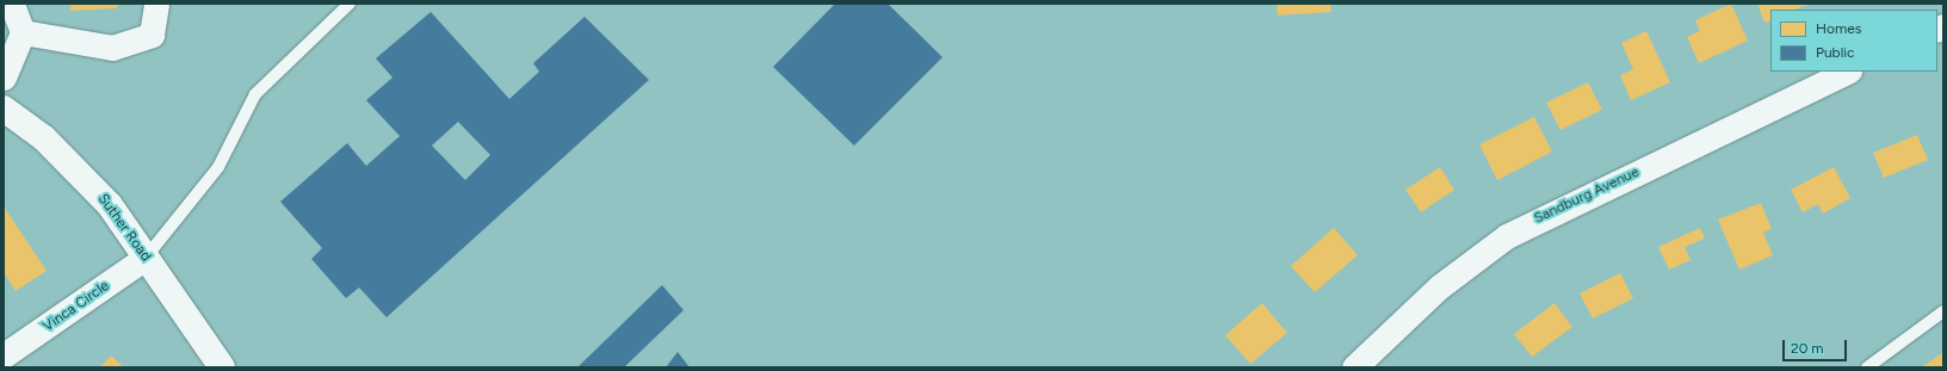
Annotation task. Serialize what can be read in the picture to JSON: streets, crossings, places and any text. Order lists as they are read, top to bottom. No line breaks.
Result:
{"streets":{"street":["Sandburg Avenue","Suther Road","Vinca Circle"]},"crossings":[["Suther Road","Vinca Circle"]],"legend":["Homes","Public"],"scale_bar":"20 m"}
